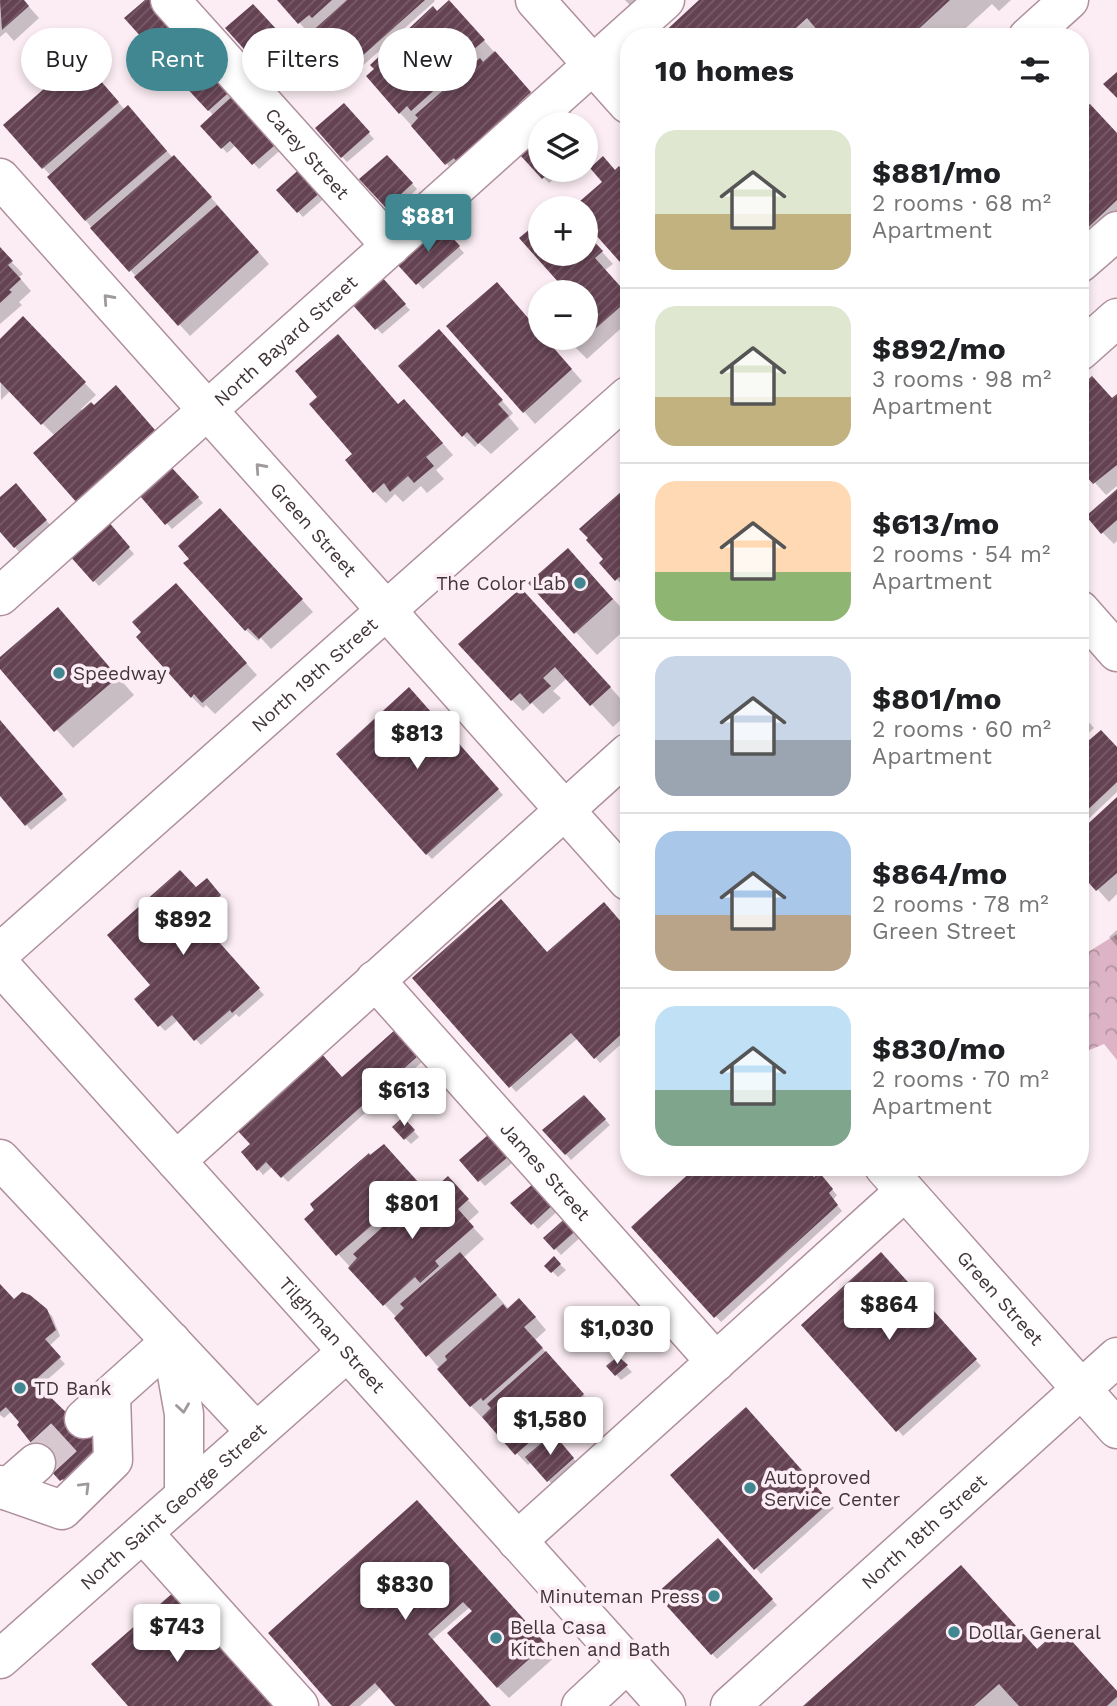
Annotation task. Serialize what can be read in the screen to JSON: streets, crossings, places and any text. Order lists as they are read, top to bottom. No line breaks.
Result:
{"streets":{"street":["Carey Street","North Bayard Street","Green Street","North 19th Street","James Street","Tilghman Street","North Saint George Street","North 18th Street"]},"crossings":[["Carey Street","North Bayard Street"],["North Bayard Street","Green Street"],["Green Street","North 19th Street"],["Green Street","North 18th Street"],["Tilghman Street","North Saint George Street"]],"one_way":["Green Street"],"places":["The Color Lab","Speedway","TD Bank","Autoproved Service Center","Minuteman Press","Dollar General","Bella Casa Kitchen and Bath"],"page":{"chip":["Buy","Rent","Filters","New"],"heading":"10 homes","map_buttons":["+","−"],"list":[{"name":"$881/mo","note":"2 rooms · 68 m² · Apartment"},{"name":"$892/mo","note":"3 rooms · 98 m² · Apartment"},{"name":"$613/mo","note":"2 rooms · 54 m² · Apartment"},{"name":"$801/mo","note":"2 rooms · 60 m² · Apartment"},{"name":"$864/mo","note":"2 rooms · 78 m² · Green Street"},{"name":"$830/mo","note":"2 rooms · 70 m² · Apartment"}],"price":["$881","$813","$892","$613","$801","$864","$1,030","$1,580","$830","$743"]}}
